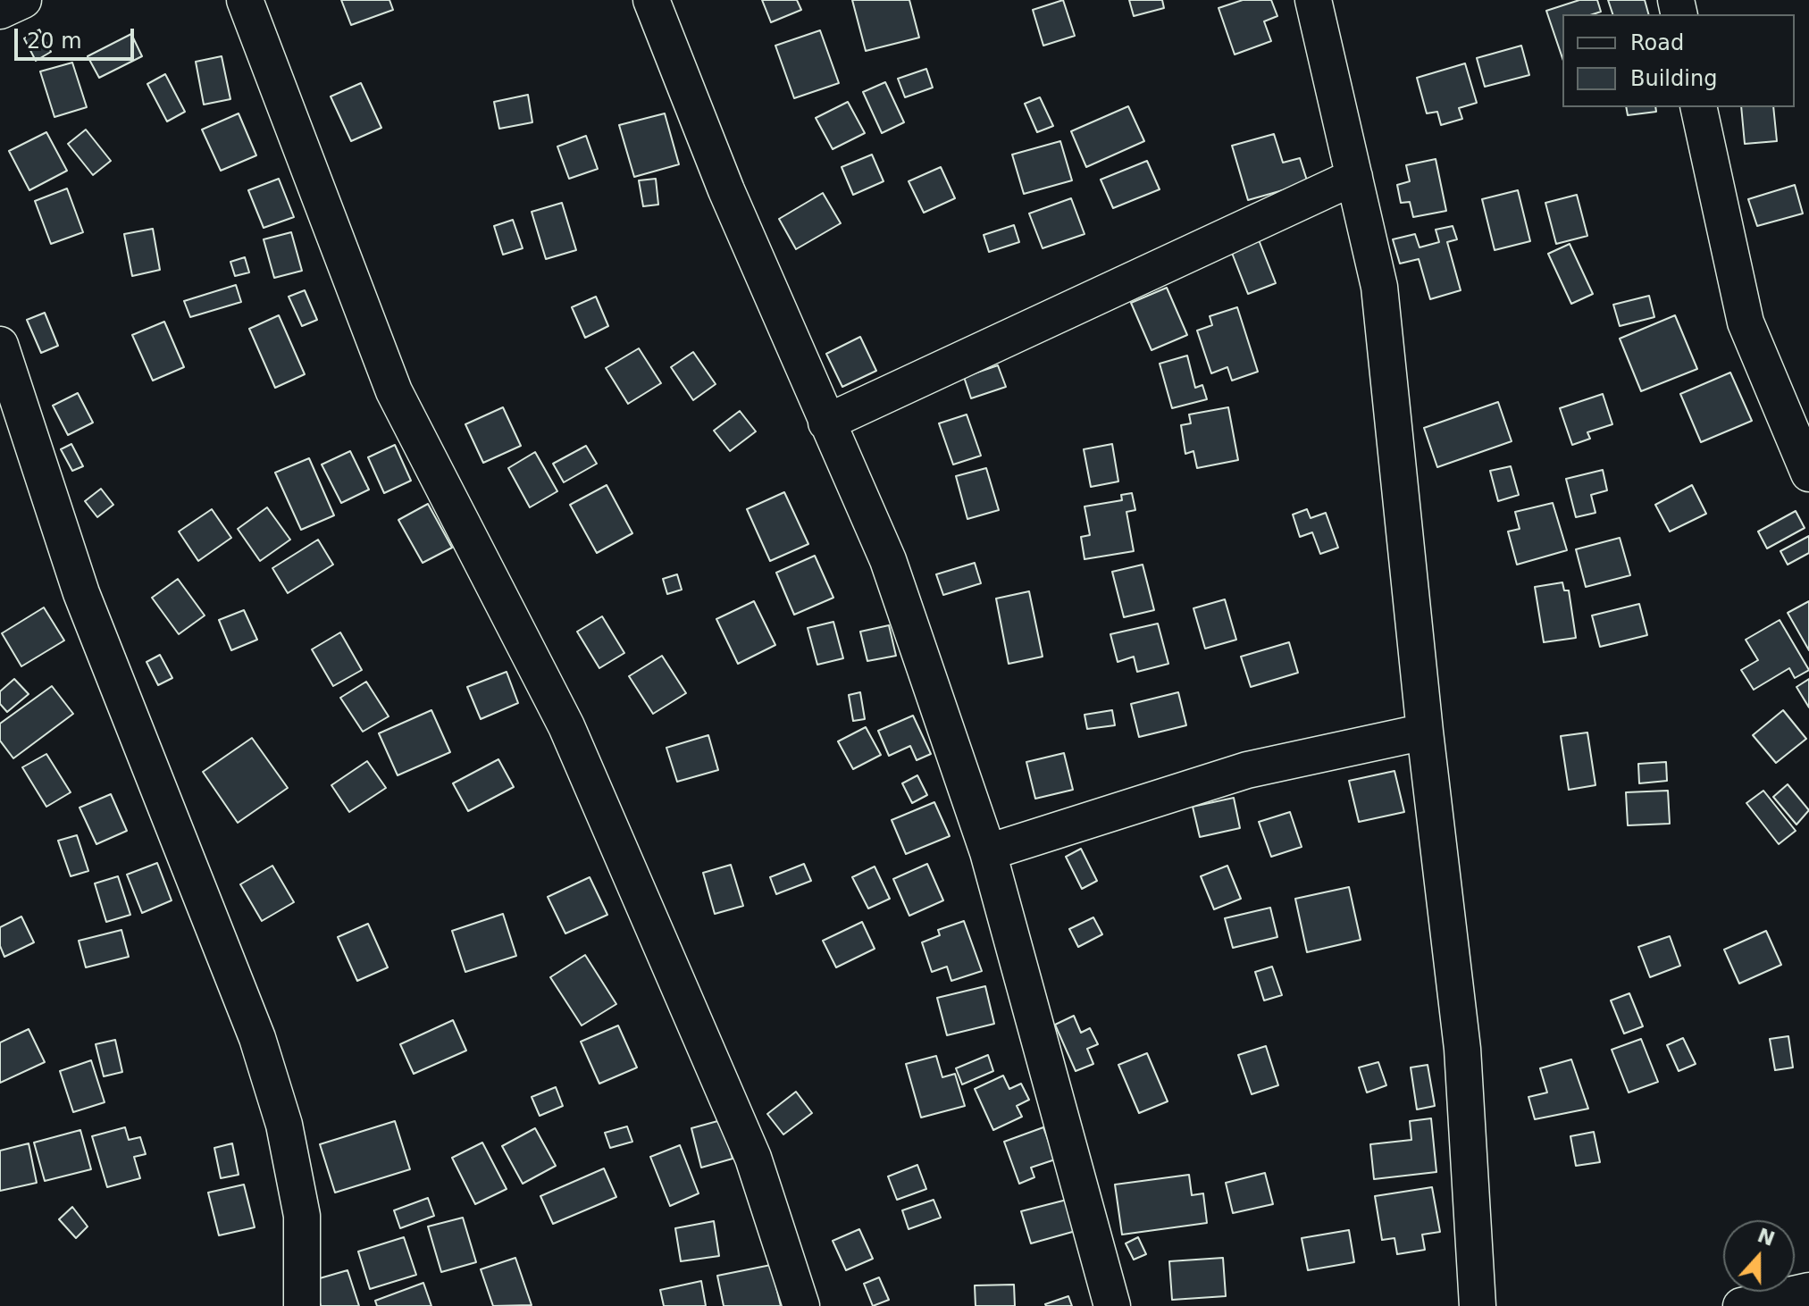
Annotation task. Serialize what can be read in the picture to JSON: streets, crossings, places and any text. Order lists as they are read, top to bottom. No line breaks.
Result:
{"legend":["Road","Building"],"scale_bar":"20 m","north":"top"}
